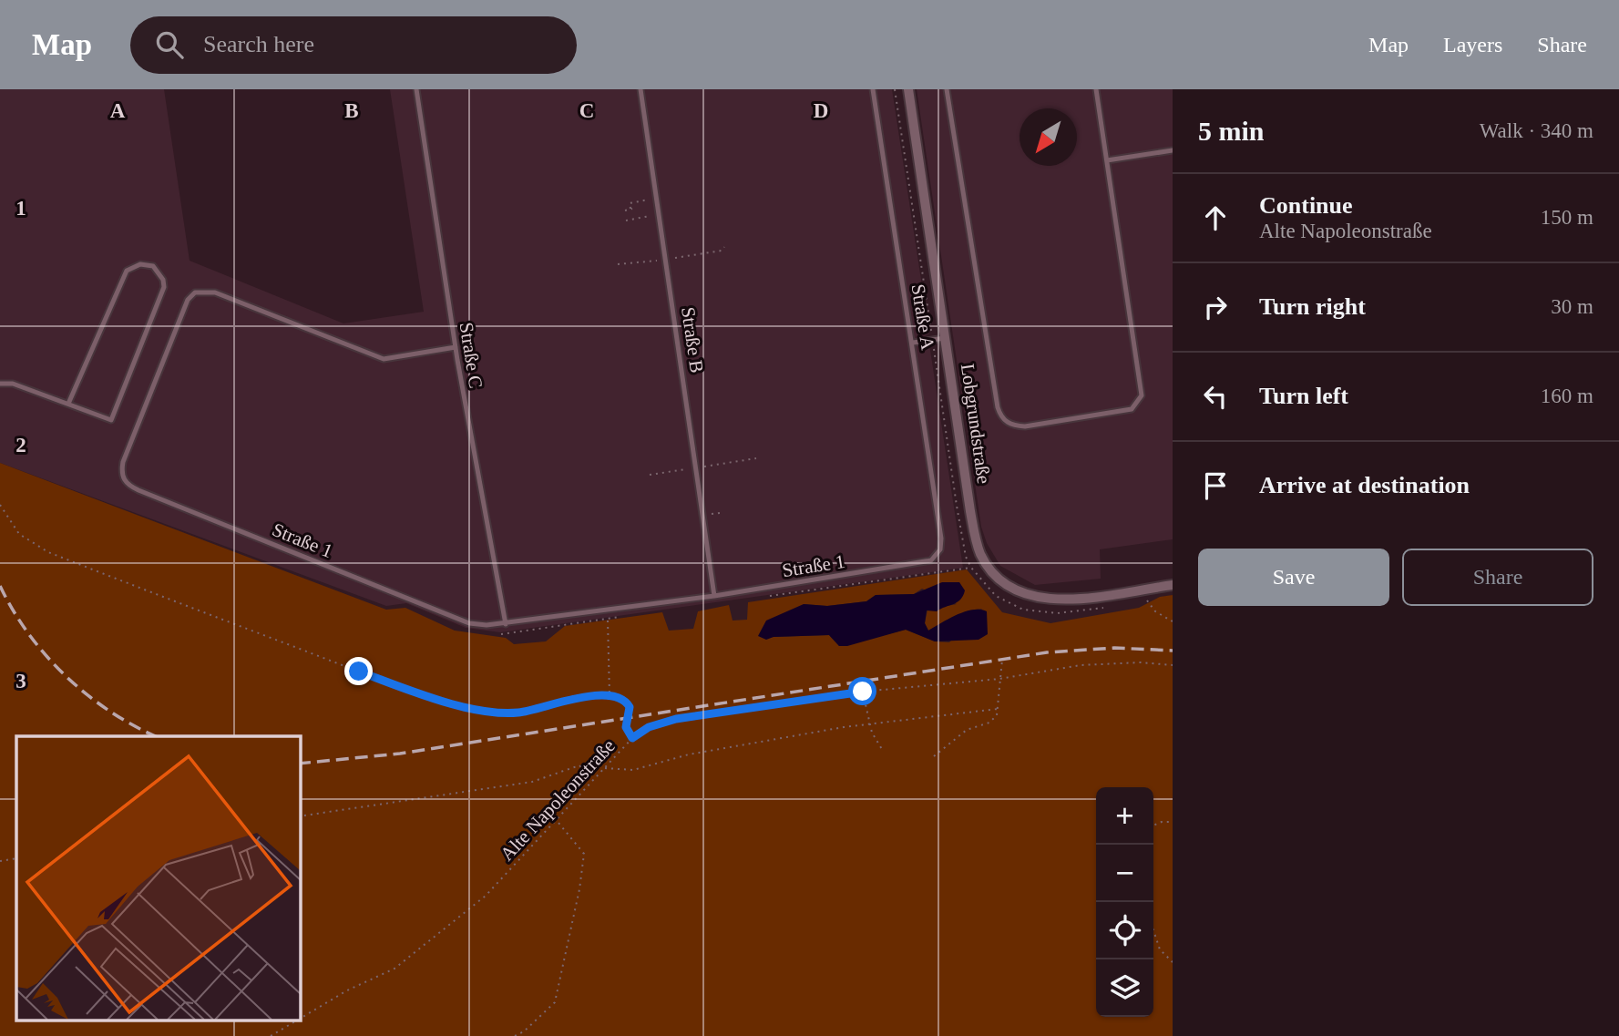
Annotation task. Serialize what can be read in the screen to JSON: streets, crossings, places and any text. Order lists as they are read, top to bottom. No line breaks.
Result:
{"streets":{"street":["Lobgrundstraße"],"lane":["Straße A","Straße B","Straße C","Straße 1"],"path":["Alte Napoleonstraße"]},"crossings":[["Straße A","Straße 1"],["Straße B","Straße 1"],["Straße C","Straße 1"]],"north":"bottom left","page":{"header":"Map","search":"Search here","nav":["Map","Layers","Share"],"heading":["5 min","Walk · 340 m"],"list":[["Continue","Alte Napoleonstraße","150 m"],["Turn right","30 m"],["Turn left","160 m"],"Arrive at destination"],"buttons":["Save","Share"],"map_buttons":["+","−"]},"grid":{"columns":["A","B","C","D"],"rows":["1","2","3"]}}
